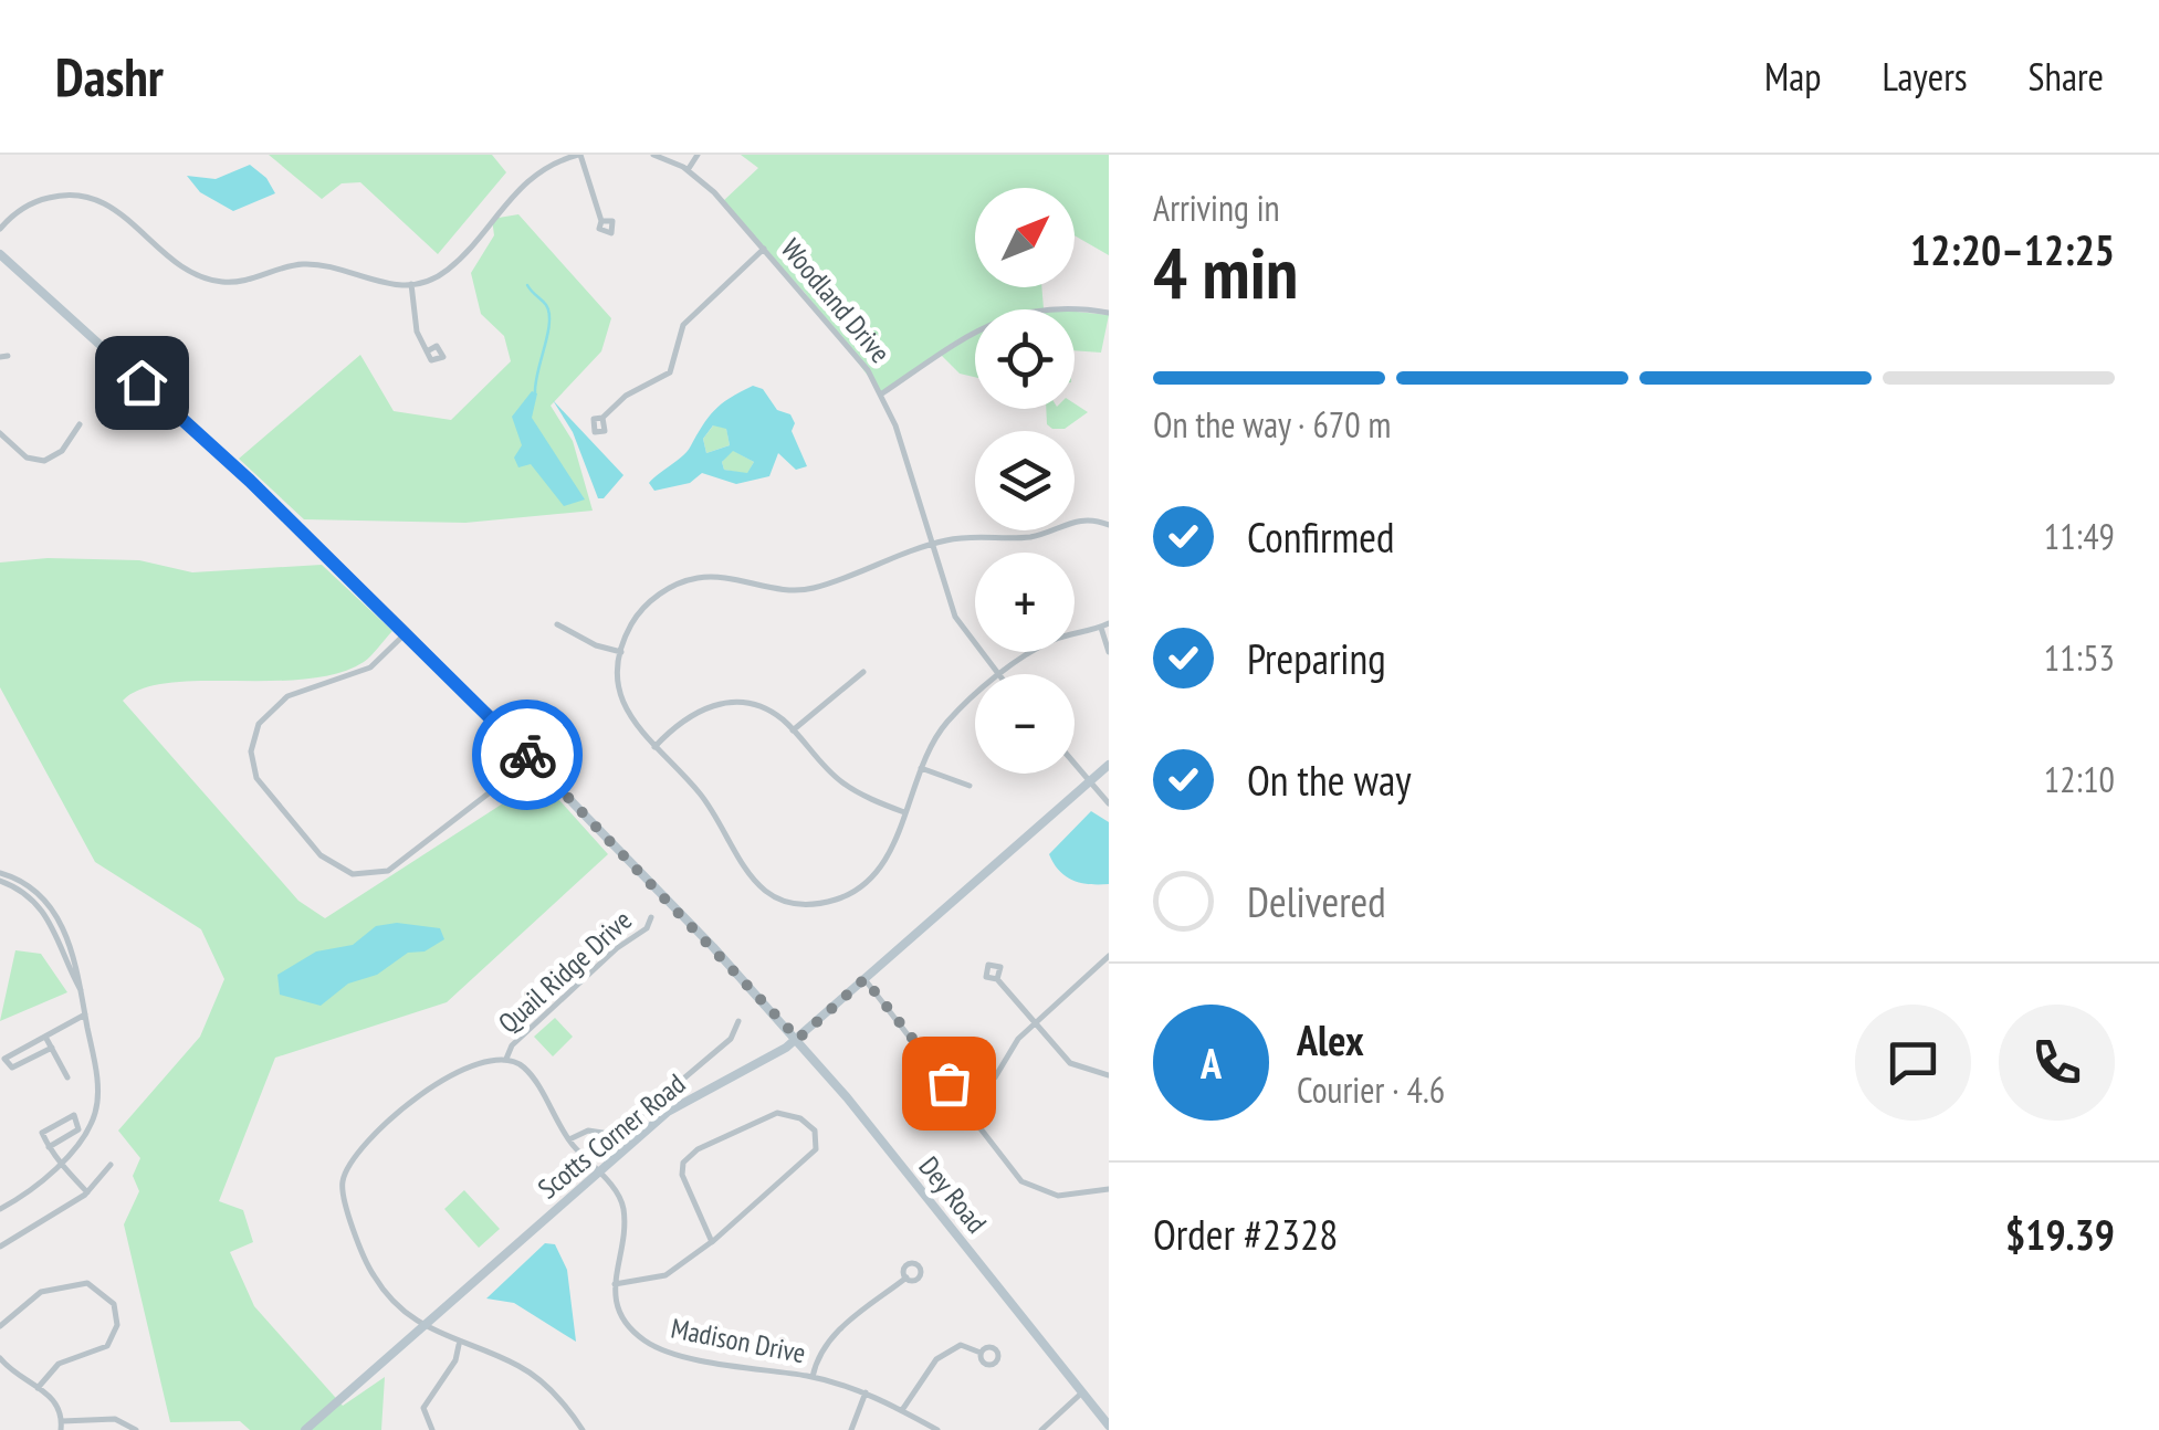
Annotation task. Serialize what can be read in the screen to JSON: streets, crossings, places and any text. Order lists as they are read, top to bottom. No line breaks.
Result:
{"streets":{"main road":["Scotts Corner Road","Dey Road"],"street":["Woodland Drive","Quail Ridge Drive","Madison Drive"]},"crossings":[["Quail Ridge Drive","Scotts Corner Road"],["Scotts Corner Road","Dey Road"]],"north":"top right","page":{"header":"Dashr","nav":["Map","Layers","Share"],"heading":["4 min","Arriving in","12:20–12:25"],"panel":["Alex","Courier · 4.6","Order #2328","$19.39"],"map_buttons":["+","−"],"bar":"On the way · 670 m","list":[["Confirmed","11:49"],["Preparing","11:53"],["On the way","12:10"],"Delivered"],"round":"A"}}
